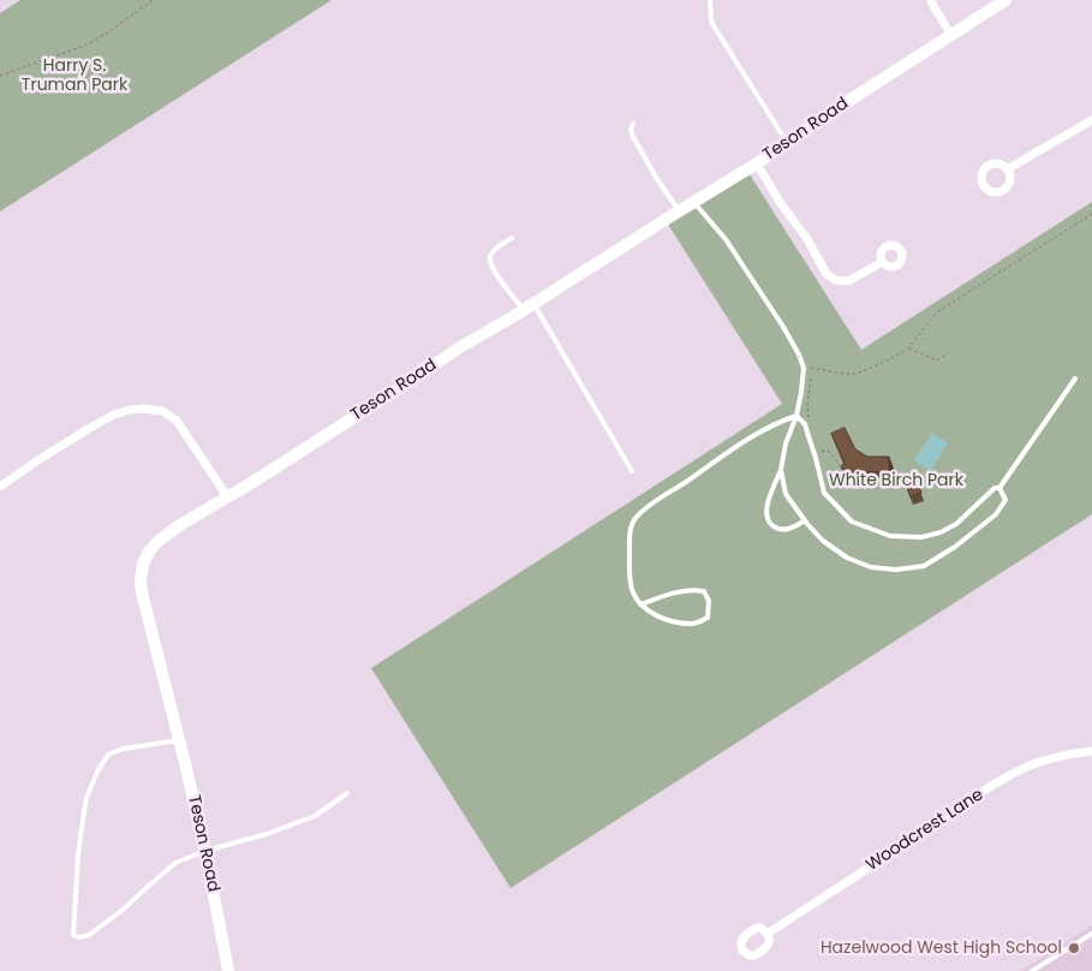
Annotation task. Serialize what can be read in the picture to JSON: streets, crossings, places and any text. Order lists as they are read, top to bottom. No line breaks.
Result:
{"streets":{"street":["Teson Road","Woodcrest Lane"]},"parks":["Harry S. Truman Park","White Birch Park"],"places":["Hazelwood West High School"]}
